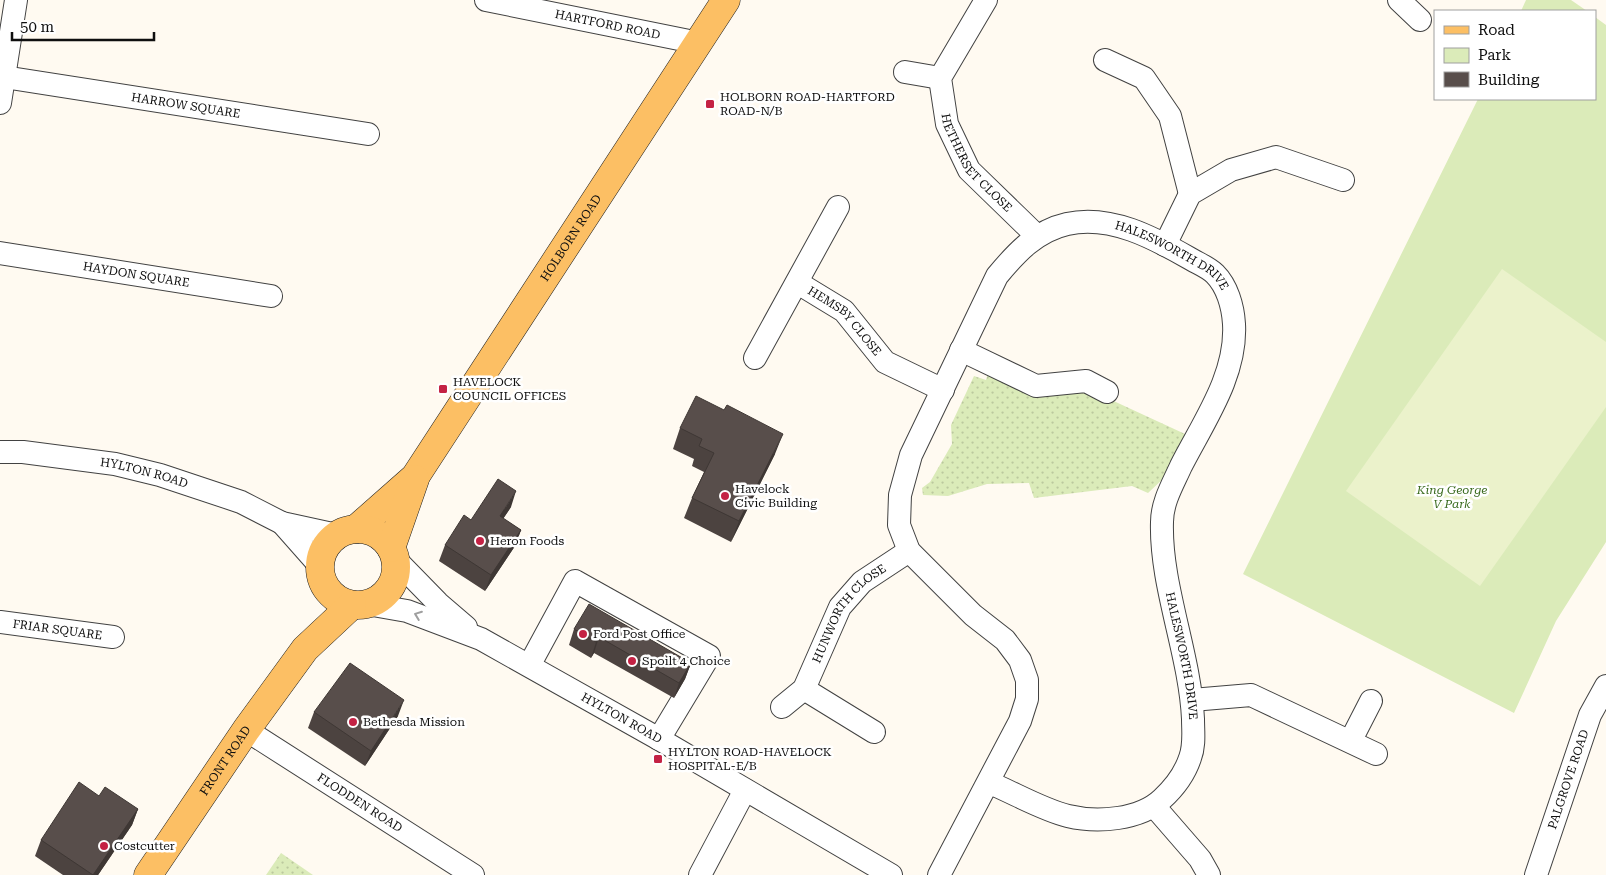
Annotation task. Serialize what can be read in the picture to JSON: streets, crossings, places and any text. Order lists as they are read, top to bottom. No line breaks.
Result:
{"streets":{"main road":["HOLBORN ROAD","FRONT ROAD"],"street":["HARTFORD ROAD","HARROW SQUARE","HETHERSET CLOSE","HALESWORTH DRIVE","HAYDON SQUARE","HEMSBY CLOSE","HYLTON ROAD","HUNWORTH CLOSE","FRIAR SQUARE","PALGROVE ROAD","FLODDEN ROAD"]},"crossings":[["HARTFORD ROAD","HOLBORN ROAD"],["HETHERSET CLOSE","HALESWORTH DRIVE"],["HOLBORN ROAD","HYLTON ROAD"],["HOLBORN ROAD","FRONT ROAD"],["HALESWORTH DRIVE","HEMSBY CLOSE"],["HALESWORTH DRIVE","HUNWORTH CLOSE"],["HYLTON ROAD","FRONT ROAD"],["FRONT ROAD","FLODDEN ROAD"]],"parks":["King George V Park"],"places":{"transit":["HOLBORN ROAD-HARTFORD ROAD-N/B","HAVELOCK COUNCIL OFFICES","HYLTON ROAD-HAVELOCK HOSPITAL-E/B"],"other":["Havelock Civic Building","Heron Foods","Ford Post Office","Spoilt 4 Choice","Bethesda Mission","Costcutter"]},"legend":["Road","Park","Building"],"scale_bar":"50 m"}
